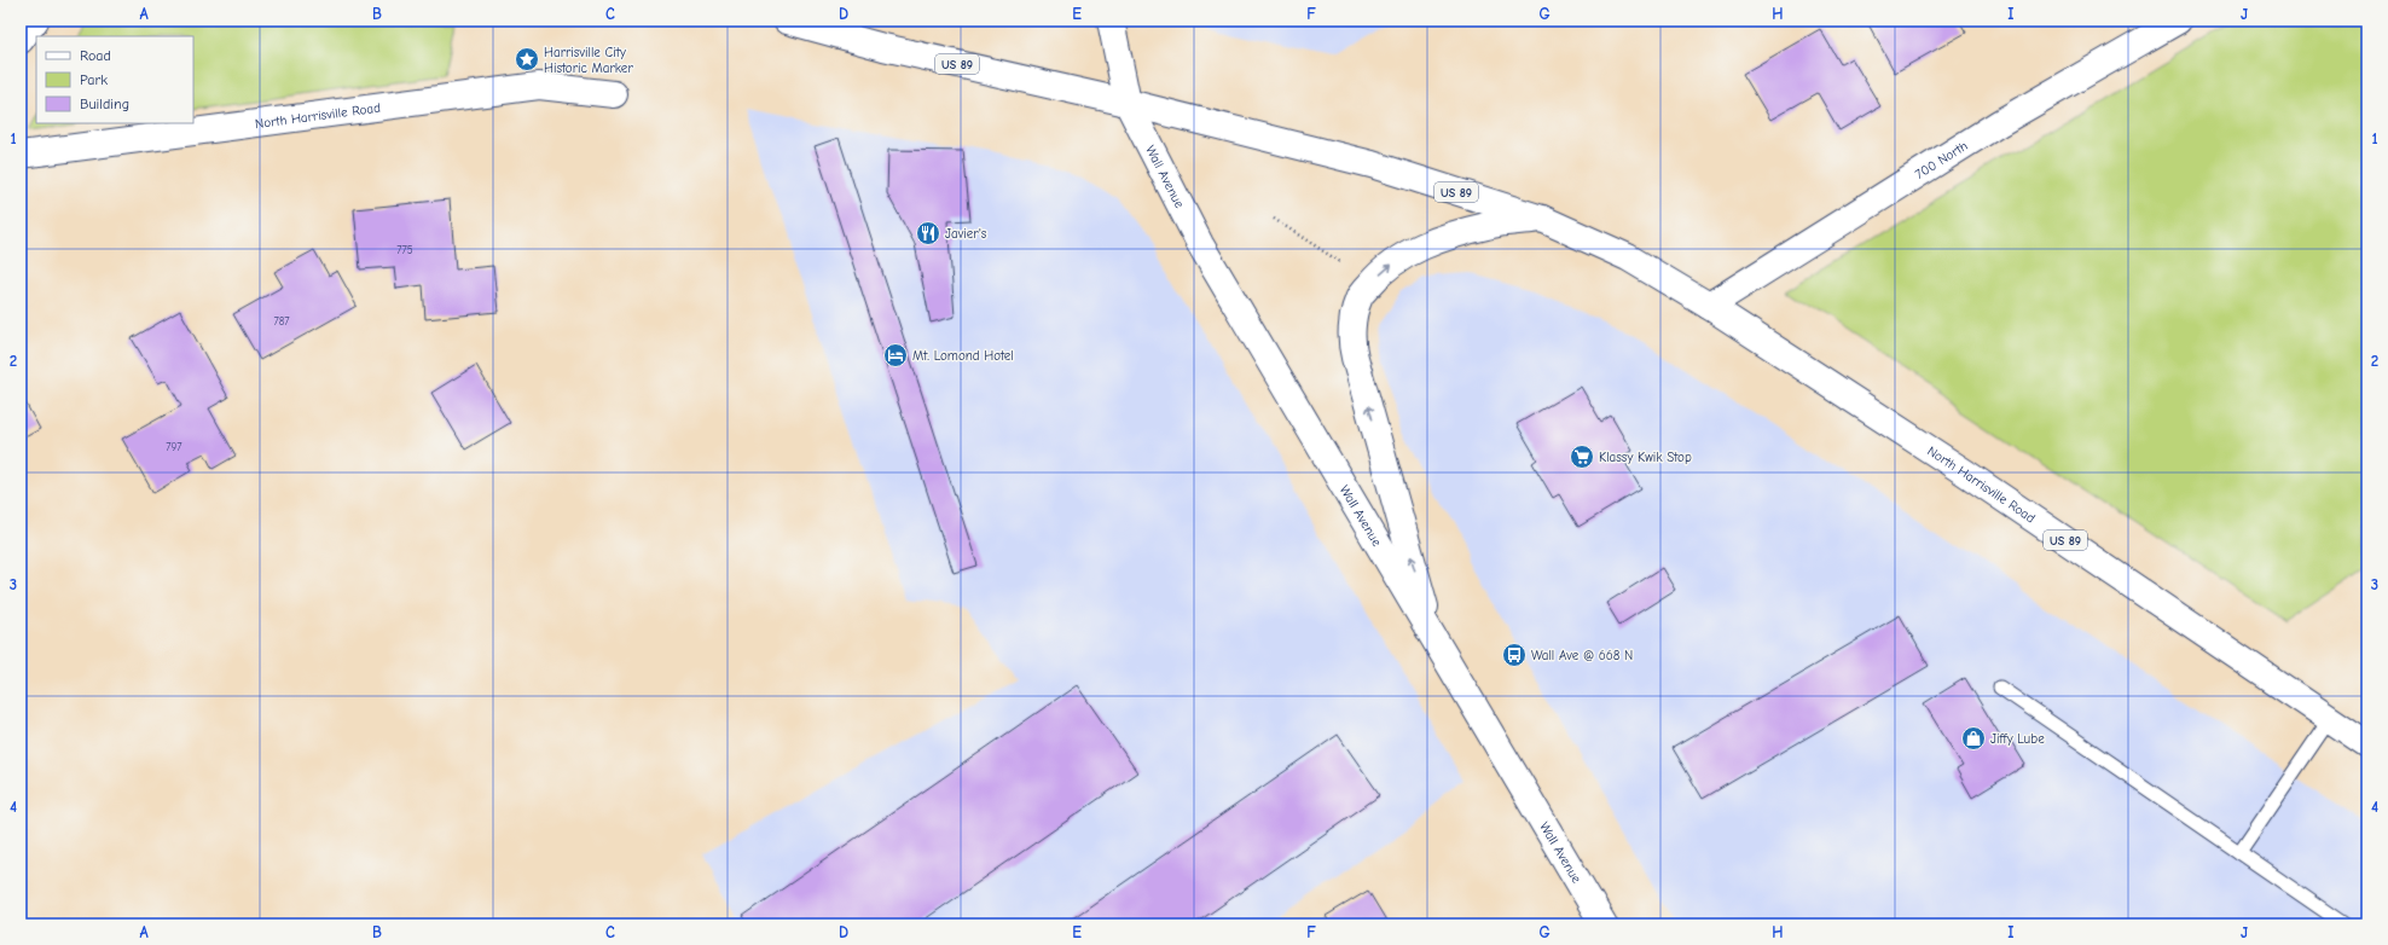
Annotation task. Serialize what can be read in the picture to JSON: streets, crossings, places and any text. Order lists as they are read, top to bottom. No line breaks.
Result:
{"streets":{"main road":["US 89","North Harrisville Road","700 North","Wall Avenue"]},"crossings":[["US 89","North Harrisville Road"],["US 89","700 North"],["US 89","Wall Avenue"],["North Harrisville Road","700 North"]],"places":{"place":["Harrisville City Historic Marker"],"restaurant":["Javier's"],"hotel":["Mt. Lomond Hotel"],"supermarket":["Klassy Kwik Stop"],"bus stop":["Wall Ave @ 668 N"],"shop":["Jiffy Lube"]},"house_numbers":["775","787","797"],"legend":["Road","Park","Building"],"grid":{"columns":["A","B","C","D","E","F","G","H","I","J"],"rows":["1","2","3","4"]}}
